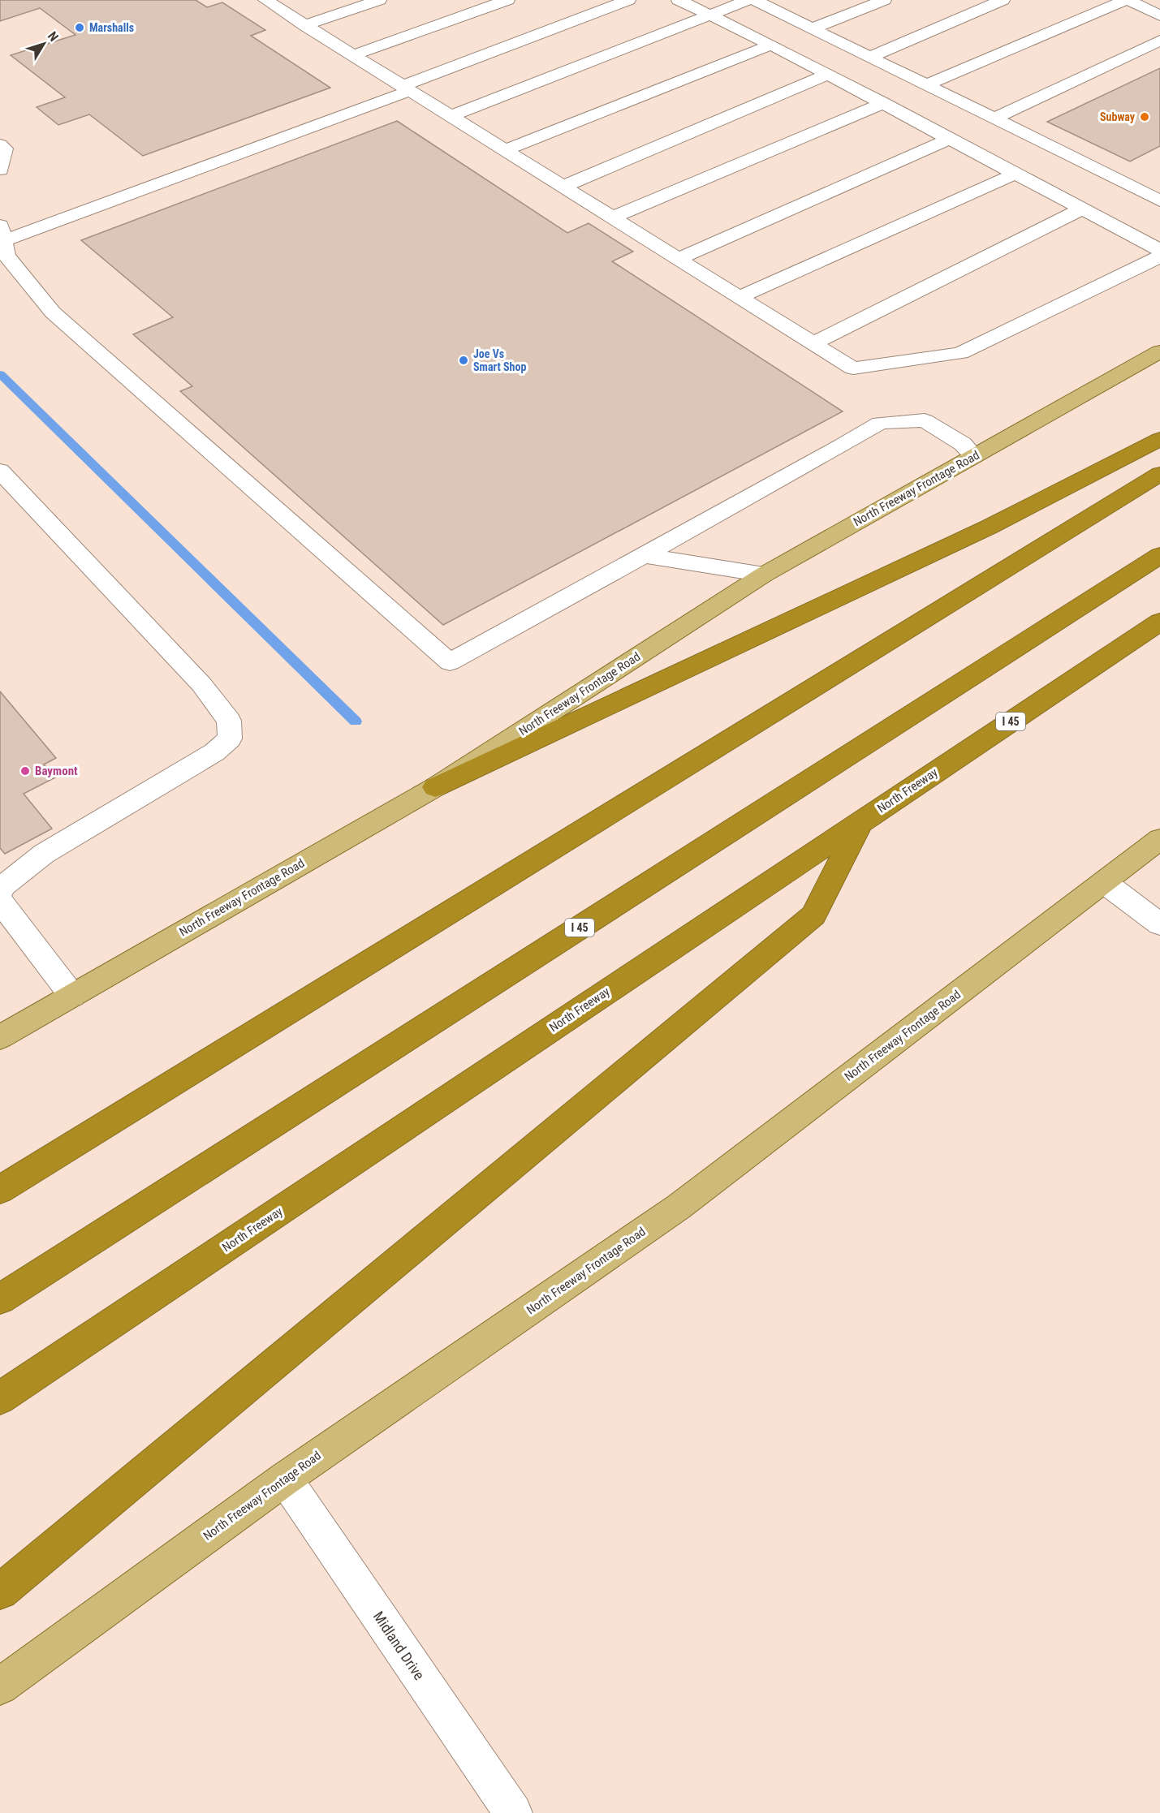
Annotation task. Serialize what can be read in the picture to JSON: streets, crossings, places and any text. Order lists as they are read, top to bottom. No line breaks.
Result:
{"streets":{"highway":["I 45","North Freeway"],"main road":["North Freeway Frontage Road"],"street":["Midland Drive"]},"crossings":[["North Freeway Frontage Road","Midland Drive"]],"places":["Marshalls","Subway","Joe Vs Smart Shop","Baymont"],"north":"top right"}
